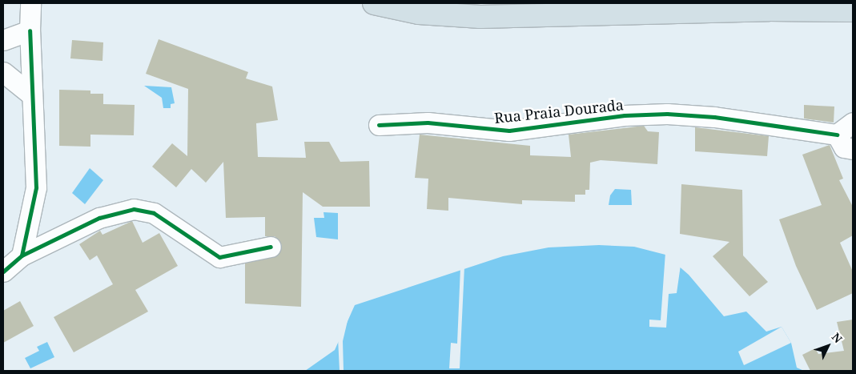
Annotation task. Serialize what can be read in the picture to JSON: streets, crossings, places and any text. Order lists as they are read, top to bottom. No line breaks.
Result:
{"streets":{"street":["Rua Praia Dourada"]},"north":"top right"}
